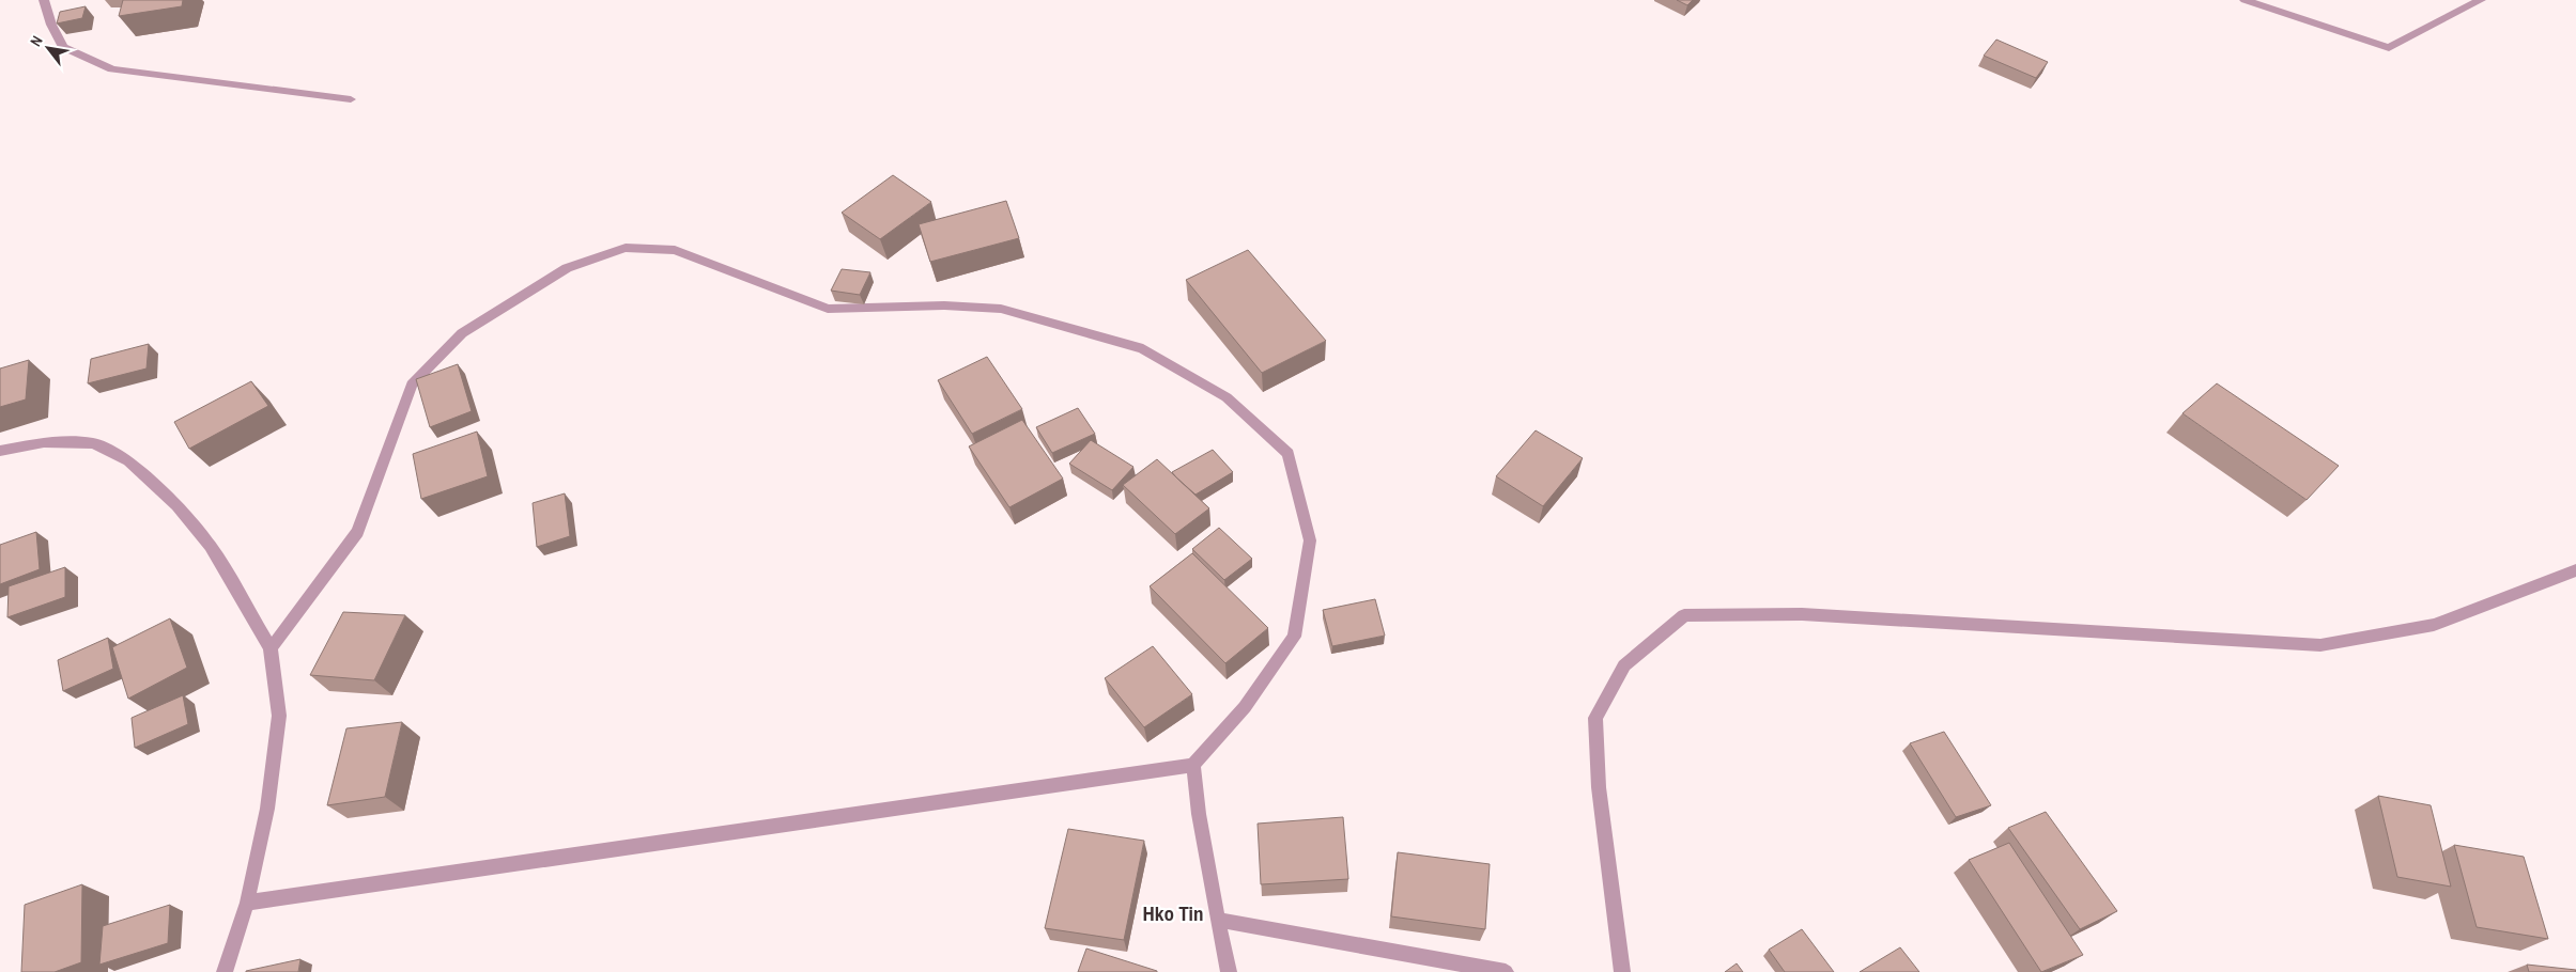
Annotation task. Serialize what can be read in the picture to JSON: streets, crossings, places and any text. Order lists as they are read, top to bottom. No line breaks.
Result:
{"districts":["Hko Tin"],"north":"top left"}
